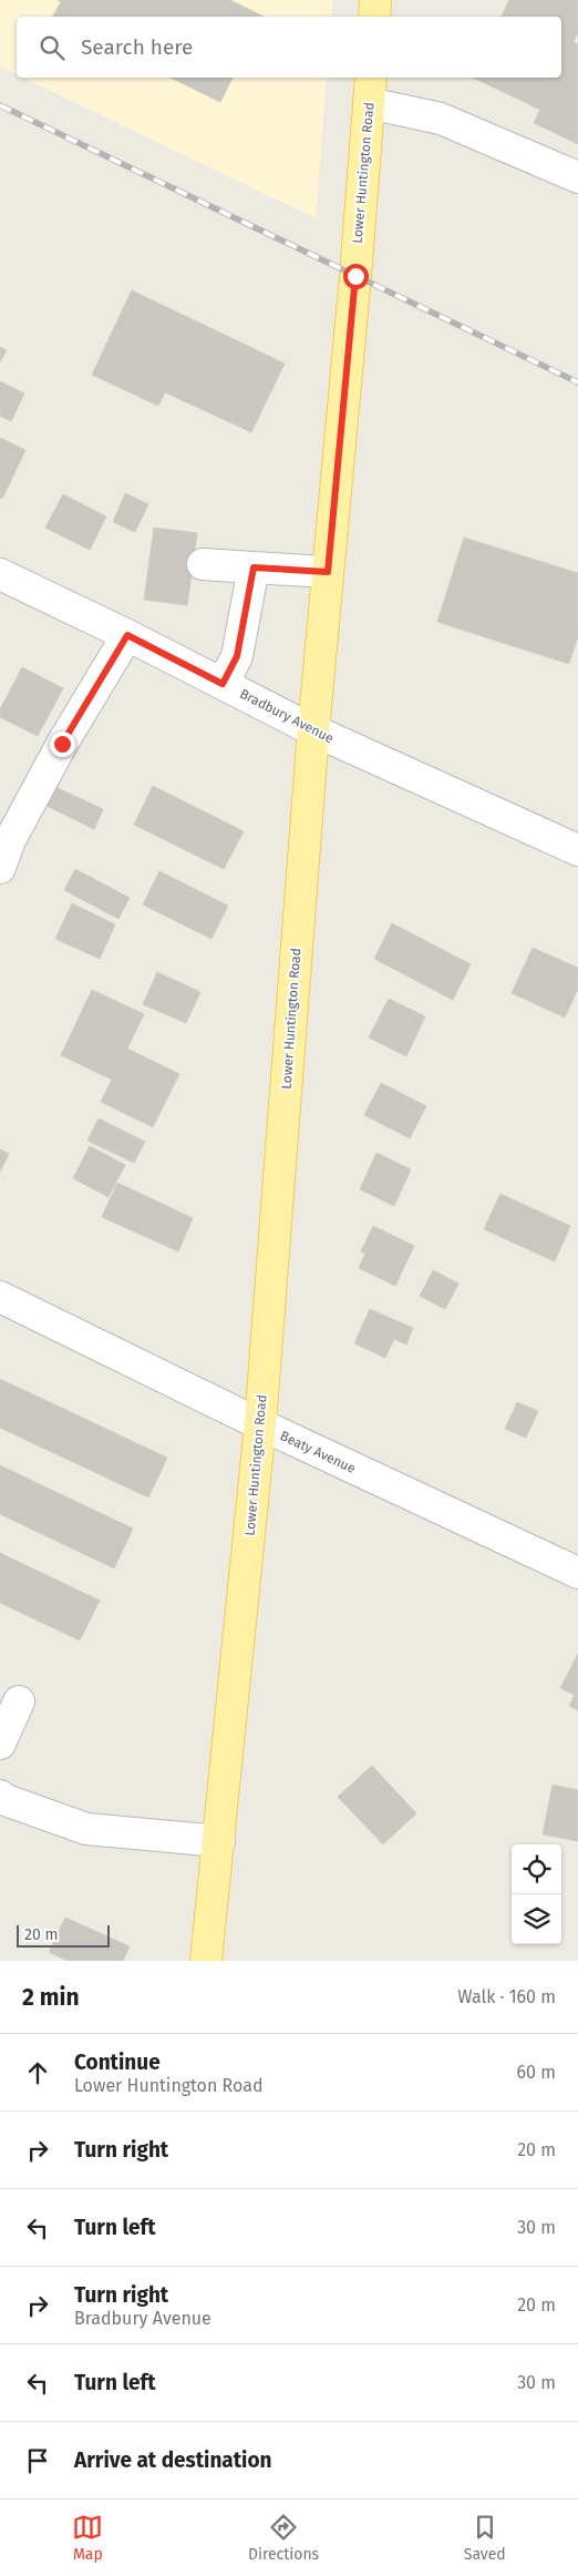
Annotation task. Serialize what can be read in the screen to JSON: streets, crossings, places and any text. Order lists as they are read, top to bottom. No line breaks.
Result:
{"streets":{"main road":["Lower Huntington Road"],"street":["Bradbury Avenue","Beaty Avenue"]},"crossings":[["Lower Huntington Road","Bradbury Avenue"],["Lower Huntington Road","Beaty Avenue"]],"scale_bar":"20 m","page":{"search":"Search here","scale":"20 m","heading":["2 min","Walk · 160 m"],"list":[["Continue","Lower Huntington Road","60 m"],["Turn right","20 m"],["Turn left","30 m"],["Turn right","Bradbury Avenue","20 m"],["Turn left","30 m"],"Arrive at destination"],"nav":["Map","Directions","Saved"]}}
